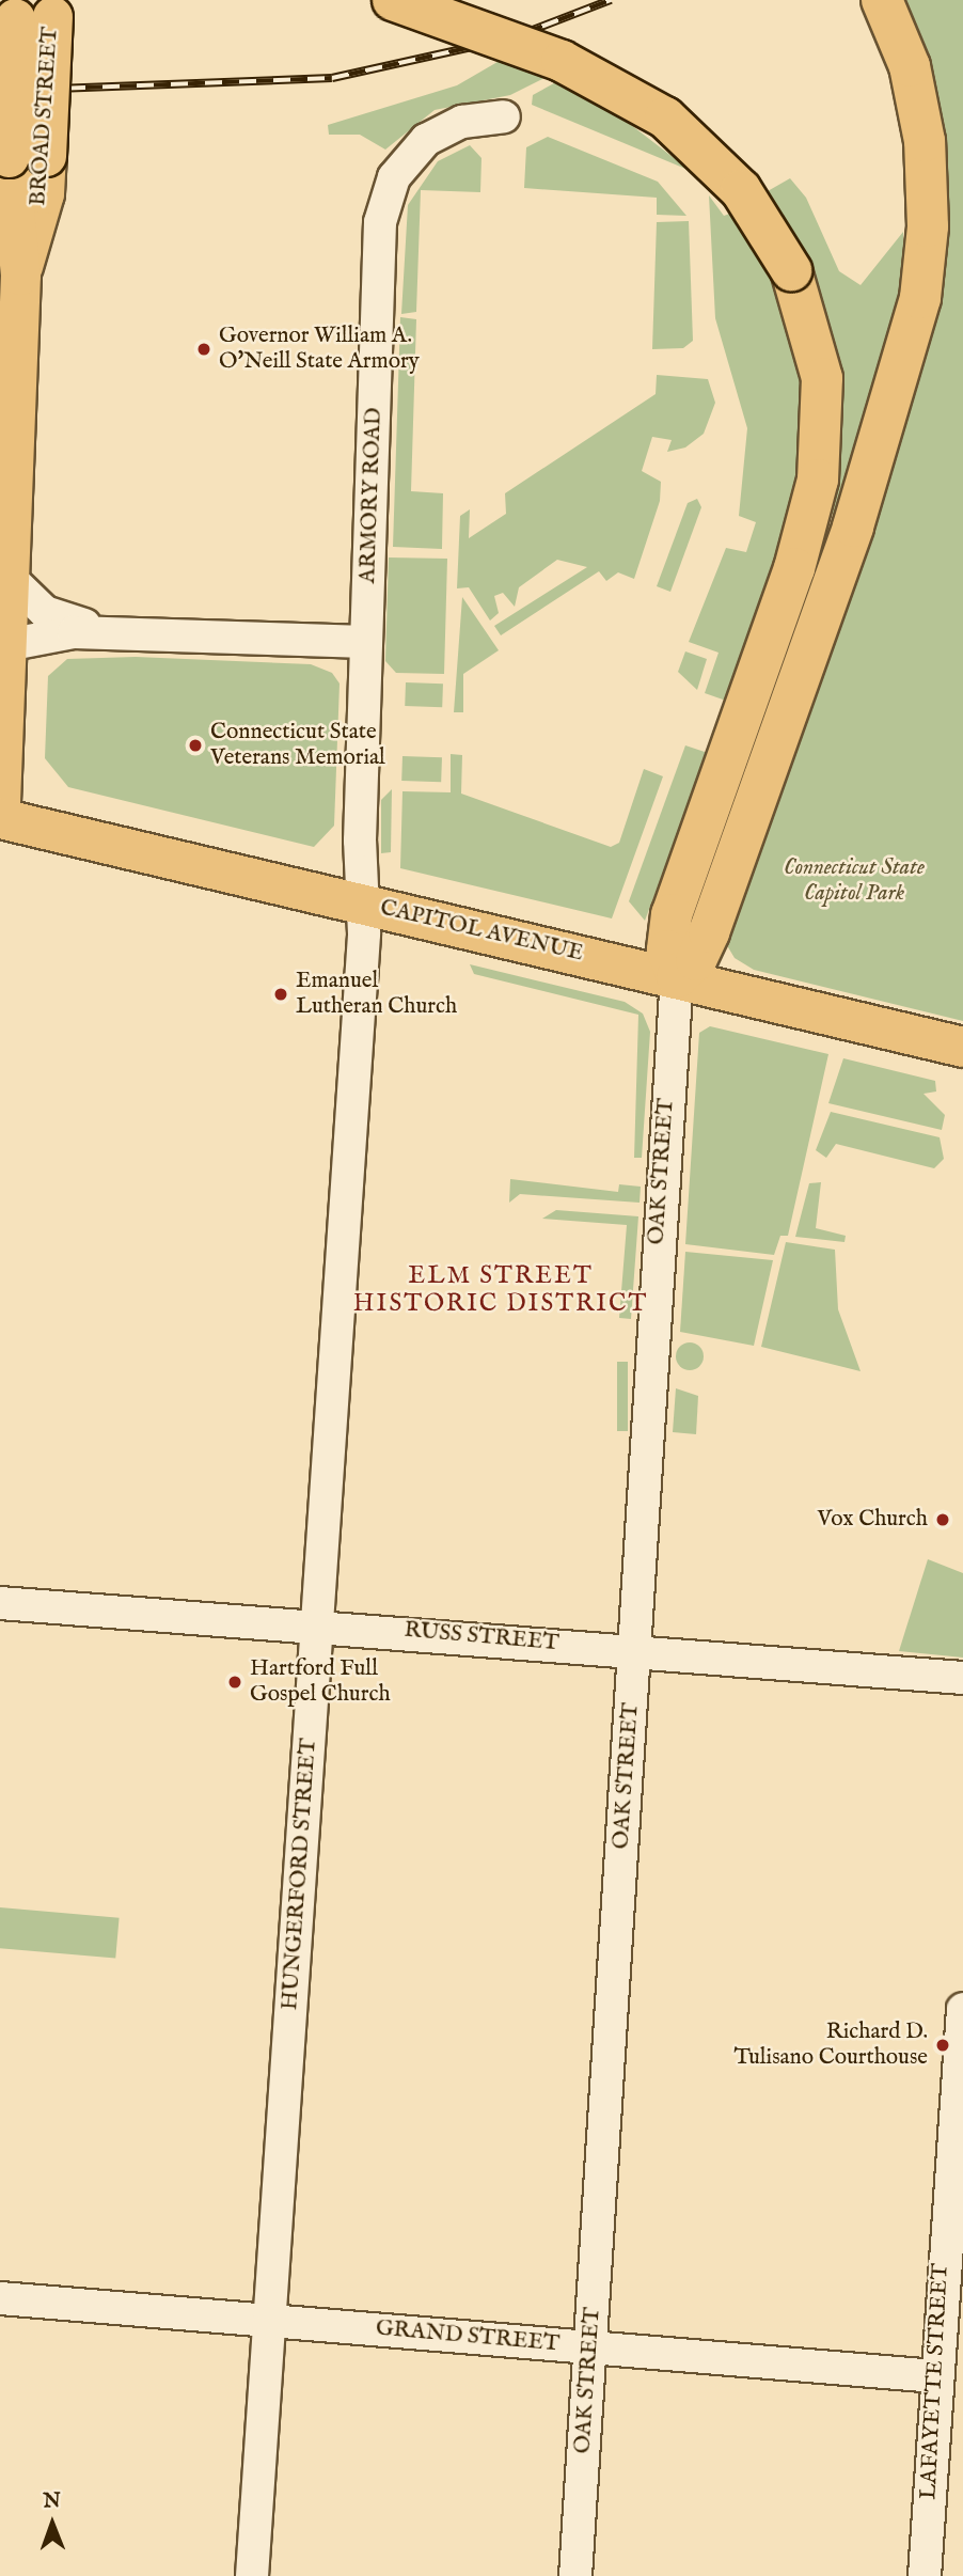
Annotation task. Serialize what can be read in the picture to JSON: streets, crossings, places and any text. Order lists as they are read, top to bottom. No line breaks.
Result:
{"streets":{"main road":["BROAD STREET","CAPITOL AVENUE"],"street":["ARMORY ROAD","OAK STREET","RUSS STREET","HUNGERFORD STREET","GRAND STREET","LAFAYETTE STREET"]},"crossings":[["ARMORY ROAD","CAPITOL AVENUE"],["ARMORY ROAD","HUNGERFORD STREET"],["CAPITOL AVENUE","OAK STREET"],["CAPITOL AVENUE","HUNGERFORD STREET"],["OAK STREET","RUSS STREET"],["OAK STREET","GRAND STREET"],["RUSS STREET","HUNGERFORD STREET"],["HUNGERFORD STREET","GRAND STREET"],["GRAND STREET","LAFAYETTE STREET"]],"districts":["ELM STREET HISTORIC DISTRICT"],"parks":["Connecticut State Capitol Park"],"places":["Governor William A. O'Neill State Armory","Connecticut State Veterans Memorial","Emanuel Lutheran Church","Vox Church","Hartford Full Gospel Church","Richard D. Tulisano Courthouse"],"north":"top"}
